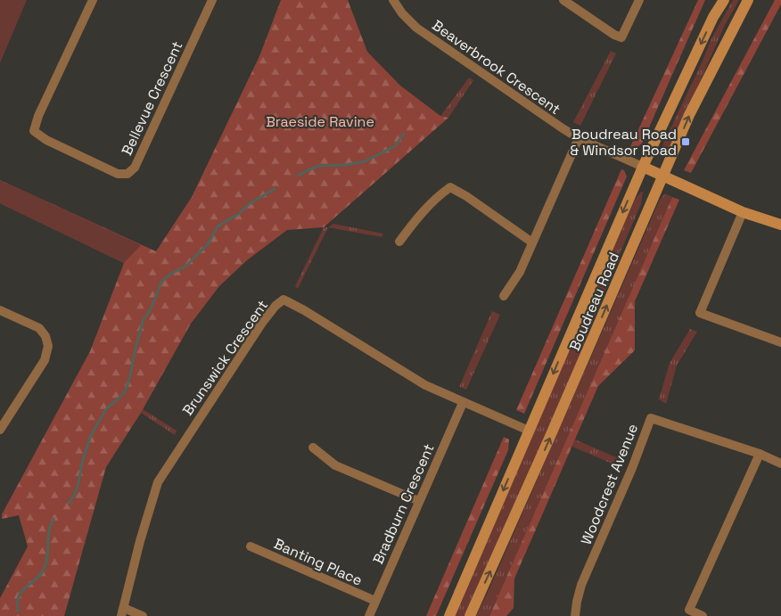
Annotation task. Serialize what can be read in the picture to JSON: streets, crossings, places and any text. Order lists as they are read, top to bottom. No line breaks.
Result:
{"streets":{"main road":["Boudreau Road"],"street":["Beaverbrook Crescent","Bellevue Crescent","Brunswick Crescent","Woodcrest Avenue","Bradburn Crescent","Banting Place"]},"crossings":[["Beaverbrook Crescent","Boudreau Road"],["Boudreau Road","Brunswick Crescent"],["Brunswick Crescent","Bradburn Crescent"],["Bradburn Crescent","Banting Place"]],"parks":["Braeside Ravine"],"places":{"transit":["Boudreau Road & Windsor Road"]}}
